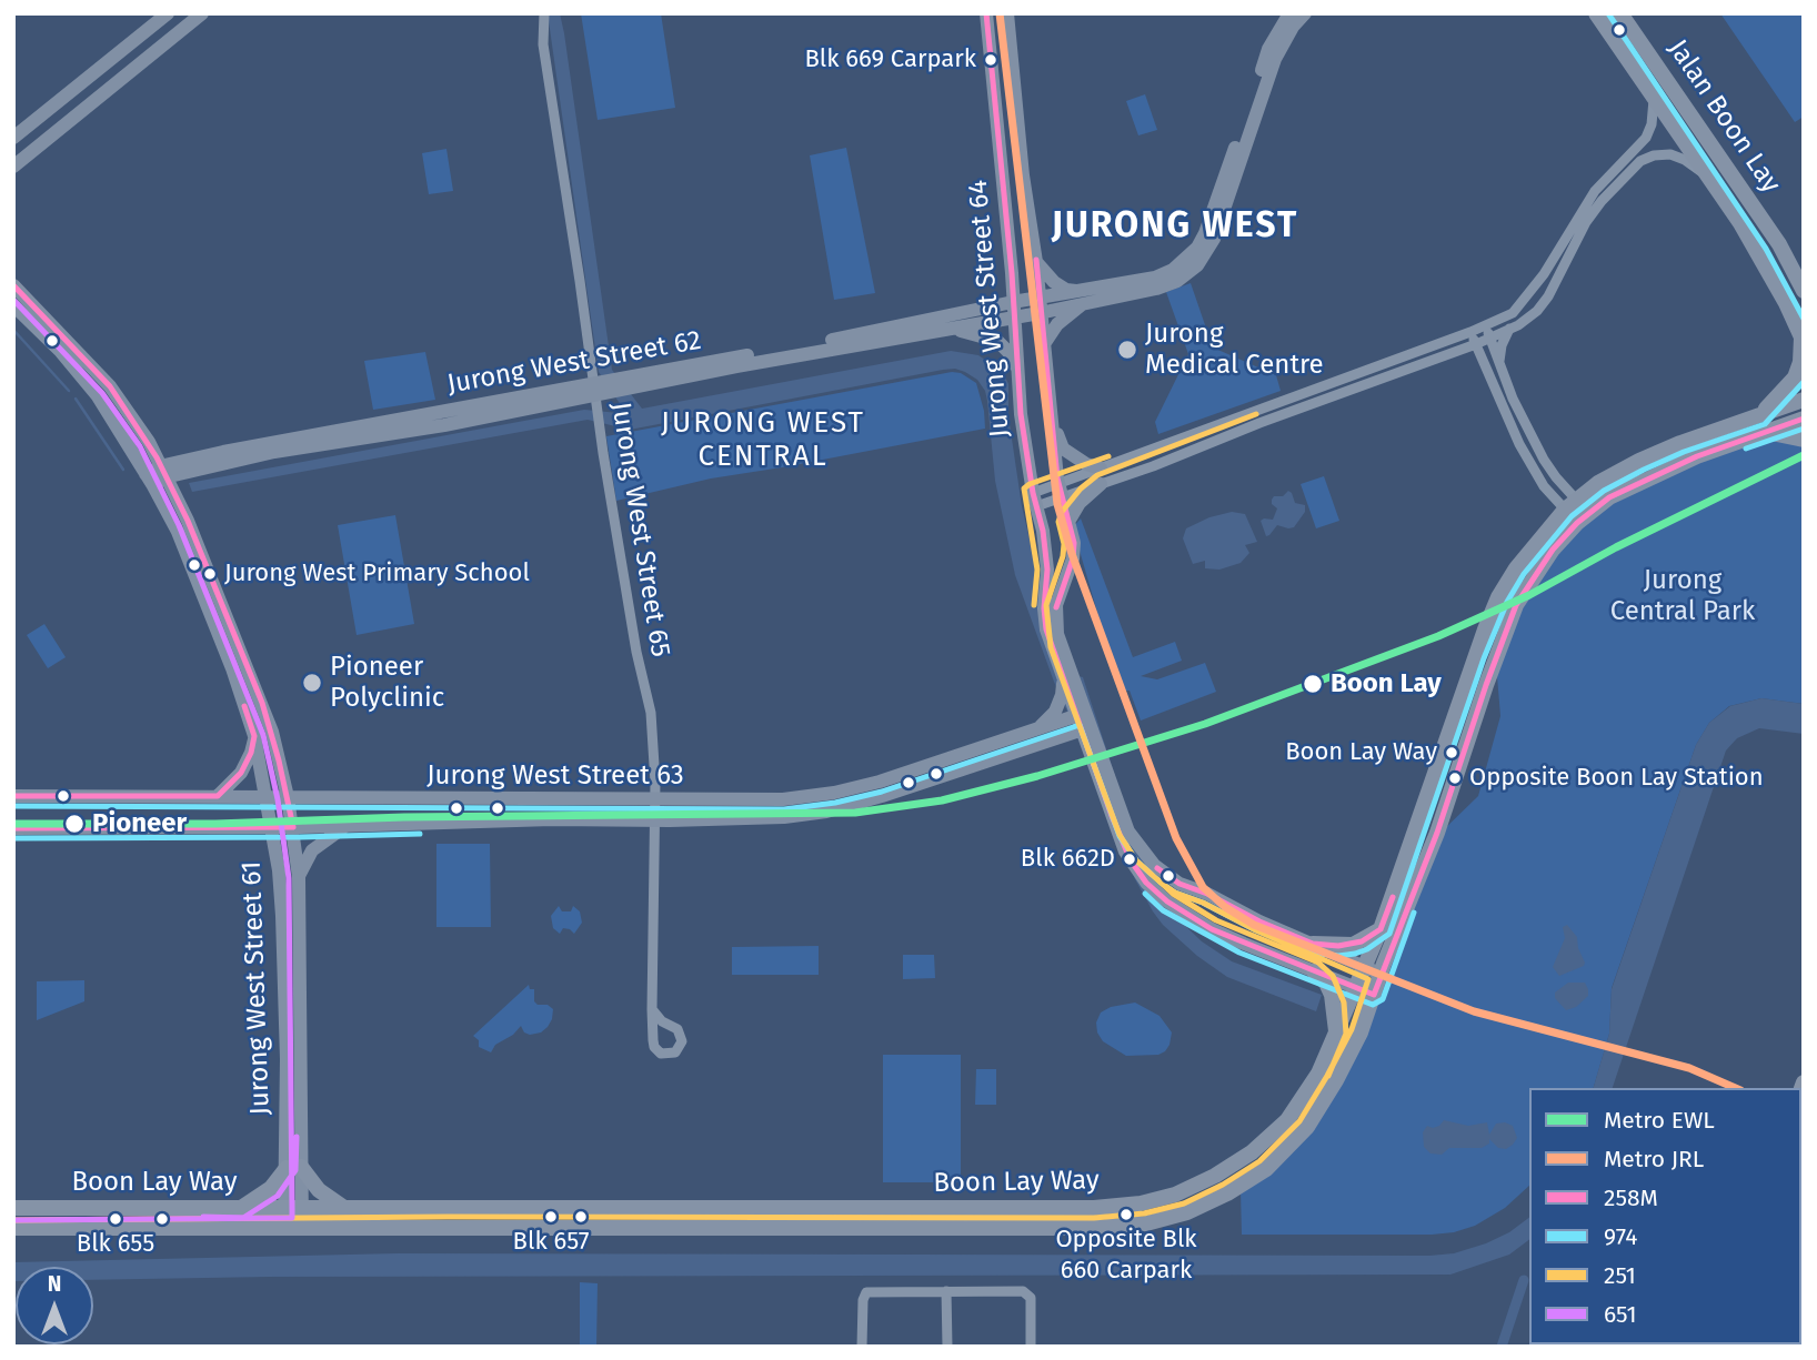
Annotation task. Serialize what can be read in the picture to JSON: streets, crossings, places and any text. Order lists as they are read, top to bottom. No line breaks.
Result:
{"streets":{"main road":["Jalan Boon Lay","Boon Lay Way"],"street":["Jurong West Street 64","Jurong West Street 62","Jurong West Street 65","Jurong West Street 63","Jurong West Street 61"]},"crossings":[["Jurong West Street 64","Jurong West Street 62"],["Jurong West Street 64","Jurong West Street 63"],["Jurong West Street 64","Boon Lay Way"],["Jurong West Street 62","Jurong West Street 65"],["Jurong West Street 62","Jurong West Street 61"],["Jurong West Street 65","Jurong West Street 63"],["Jurong West Street 63","Jurong West Street 61"],["Jurong West Street 61","Boon Lay Way"]],"districts":["JURONG WEST","JURONG WEST CENTRAL"],"parks":["Jurong Central Park"],"places":["Blk 669 Carpark","Jurong Medical Centre","Jurong West Primary School","Pioneer Polyclinic","Boon Lay","Boon Lay Way","Opposite Boon Lay Station","Pioneer","Blk 662D","Opposite Blk 660 Carpark","Blk 657","Blk 655"],"lines":["metro line JRL","transit line 258M","transit line 974","transit line 651","transit line 251","metro line EWL"],"legend":["Metro EWL","Metro JRL","258M","974","251","651"],"north":"top"}
